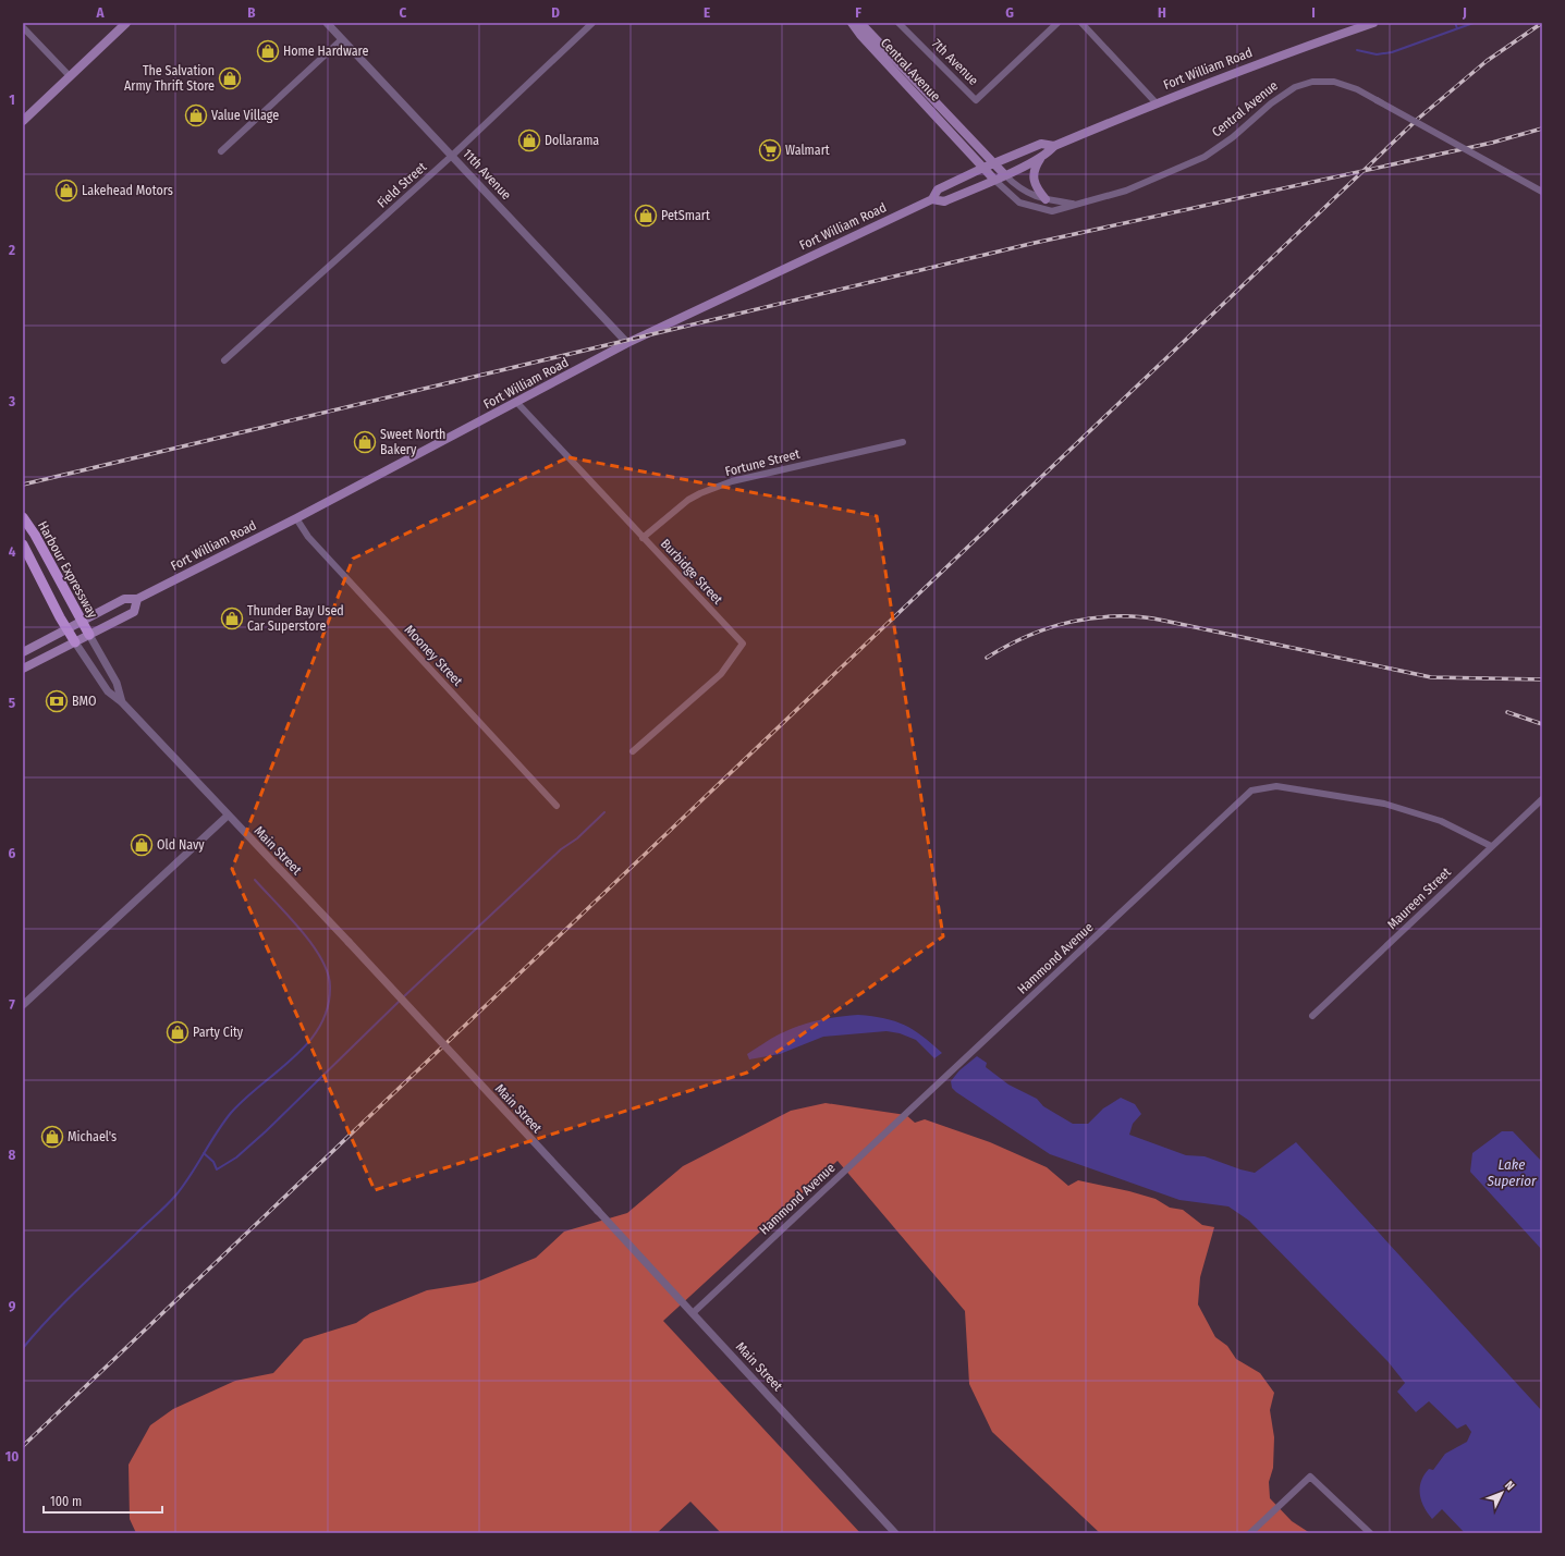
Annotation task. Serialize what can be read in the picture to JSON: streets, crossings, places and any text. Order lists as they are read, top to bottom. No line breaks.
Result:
{"streets":{"main road":["Fort William Road","Central Avenue","Harbour Expressway"],"street":["7th Avenue","11th Avenue","Field Street","Fortune Street","Burbidge Street","Mooney Street","Main Street","Maureen Street","Hammond Avenue"]},"crossings":[["Fort William Road","Central Avenue"],["Fort William Road","11th Avenue"],["Fort William Road","Harbour Expressway"],["Fort William Road","Burbidge Street"],["Fort William Road","Mooney Street"],["11th Avenue","Field Street"],["Fortune Street","Burbidge Street"],["Harbour Expressway","Main Street"],["Main Street","Hammond Avenue"],["Maureen Street","Hammond Avenue"]],"water":["Lake Superior"],"places":{"shop":["Home Hardware","The Salvation Army Thrift Store","Value Village","Dollarama","Lakehead Motors","PetSmart","Sweet North Bakery","Thunder Bay Used Car Superstore","Old Navy","Party City","Michael's"],"supermarket":["Walmart"],"bank":["BMO"]},"scale_bar":"100 m","north":"top right","grid":{"columns":["A","B","C","D","E","F","G","H","I","J"],"rows":["1","2","3","4","5","6","7","8","9","10"]}}
